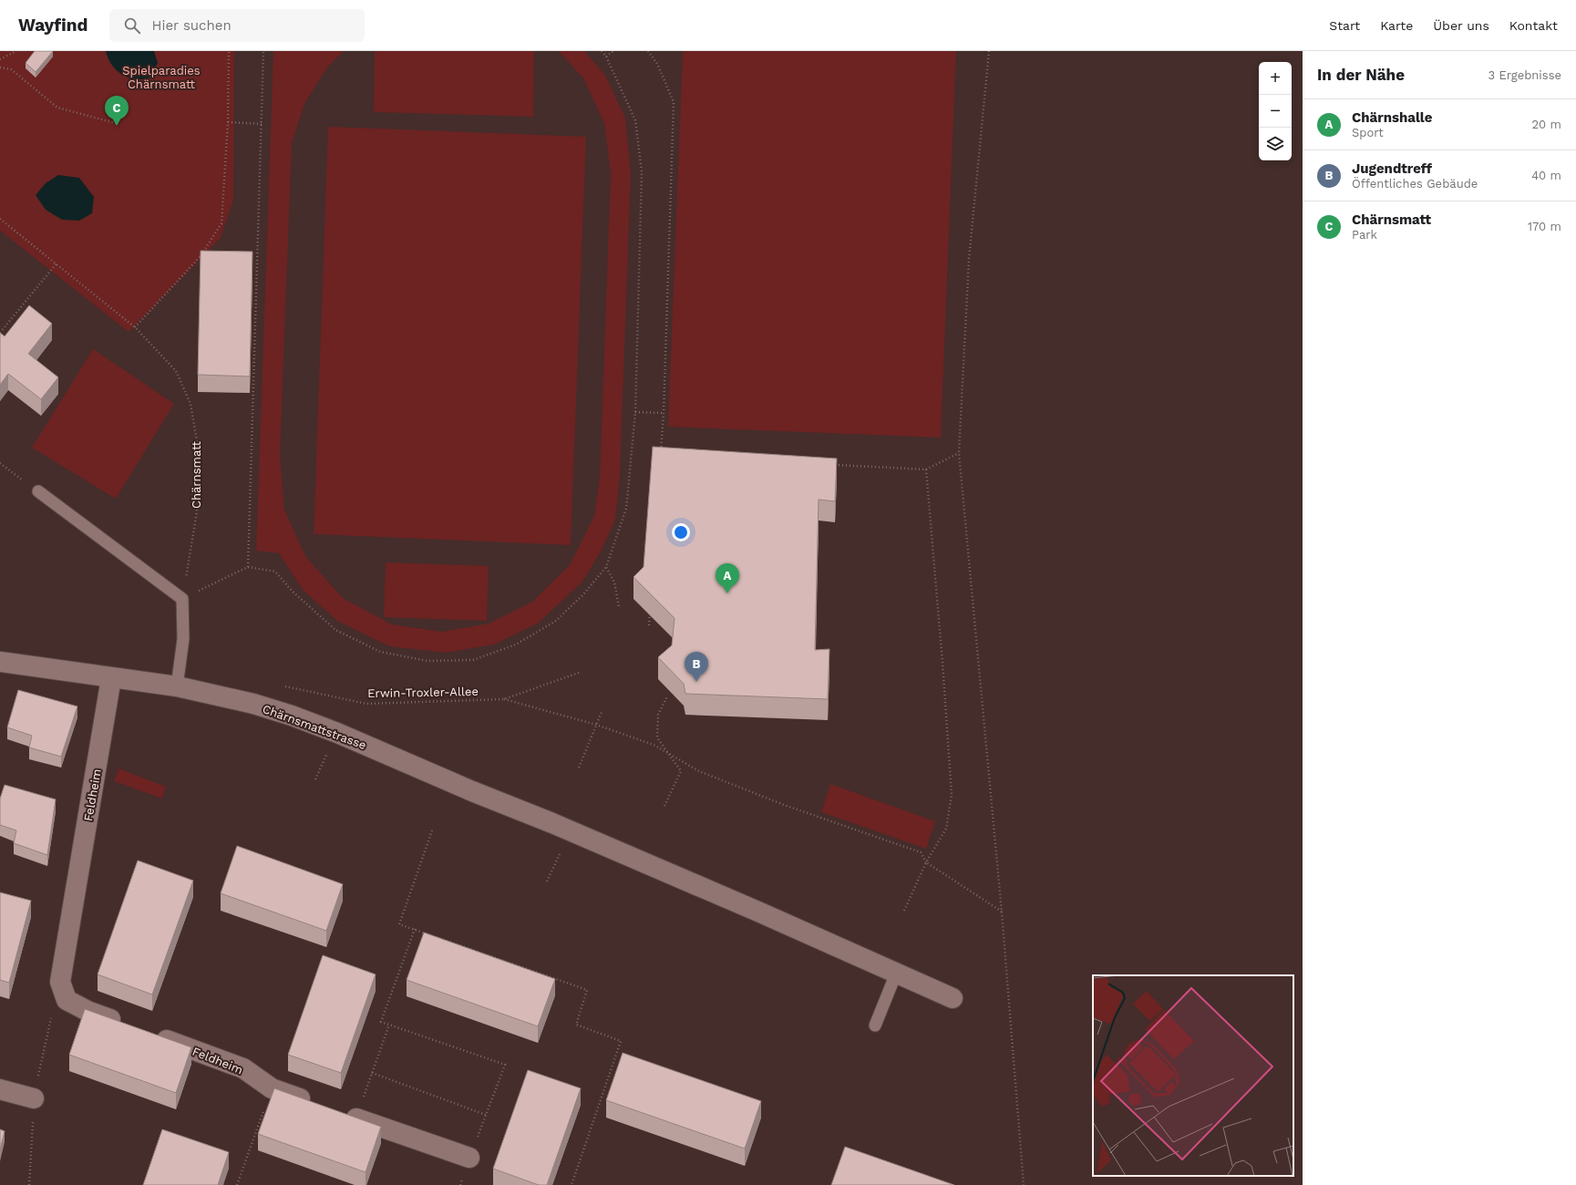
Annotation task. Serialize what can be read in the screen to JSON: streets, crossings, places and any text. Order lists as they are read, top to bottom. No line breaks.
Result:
{"streets":{"street":["Chärnsmattstrasse","Feldheim"],"path":["Chärnsmatt","Erwin-Troxler-Allee"]},"crossings":[["Chärnsmattstrasse","Feldheim"]],"parks":["Spielparadies Chärnsmatt"],"page":{"header":"Wayfind","search":"Hier suchen","nav":["Start","Karte","Über uns","Kontakt"],"heading":["In der Nähe","3 Ergebnisse"],"map_buttons":["+","−"],"pins":["C","A","B"],"list":[{"mark":"A","name":"Chärnshalle","note":"Sport","value":"20 m"},{"mark":"B","name":"Jugendtreff","note":"Öffentliches Gebäude","value":"40 m"},{"mark":"C","name":"Chärnsmatt","note":"Park","value":"170 m"}]}}
